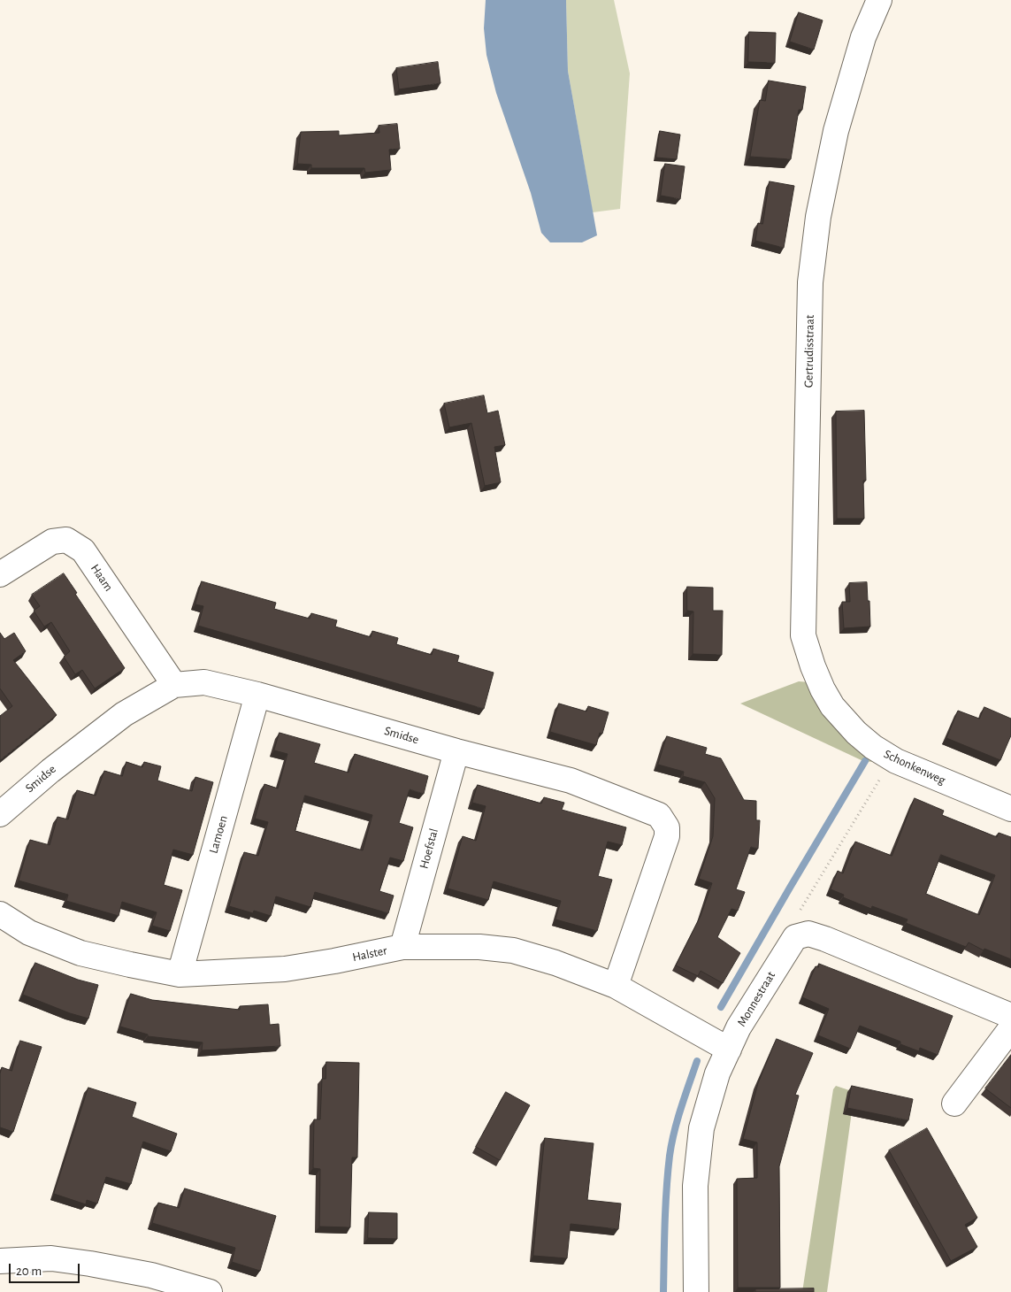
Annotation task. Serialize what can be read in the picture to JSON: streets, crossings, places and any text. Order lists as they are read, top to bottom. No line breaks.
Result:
{"streets":{"street":["Gertrudisstraat","Haam","Smidse","Schonkenweg","Lamoen","Hoefstal","Halster","Monnestraat"]},"crossings":[["Gertrudisstraat","Schonkenweg"],["Haam","Smidse"],["Smidse","Lamoen"],["Smidse","Hoefstal"],["Smidse","Halster"],["Lamoen","Halster"],["Hoefstal","Halster"],["Halster","Monnestraat"]],"scale_bar":"20 m"}
